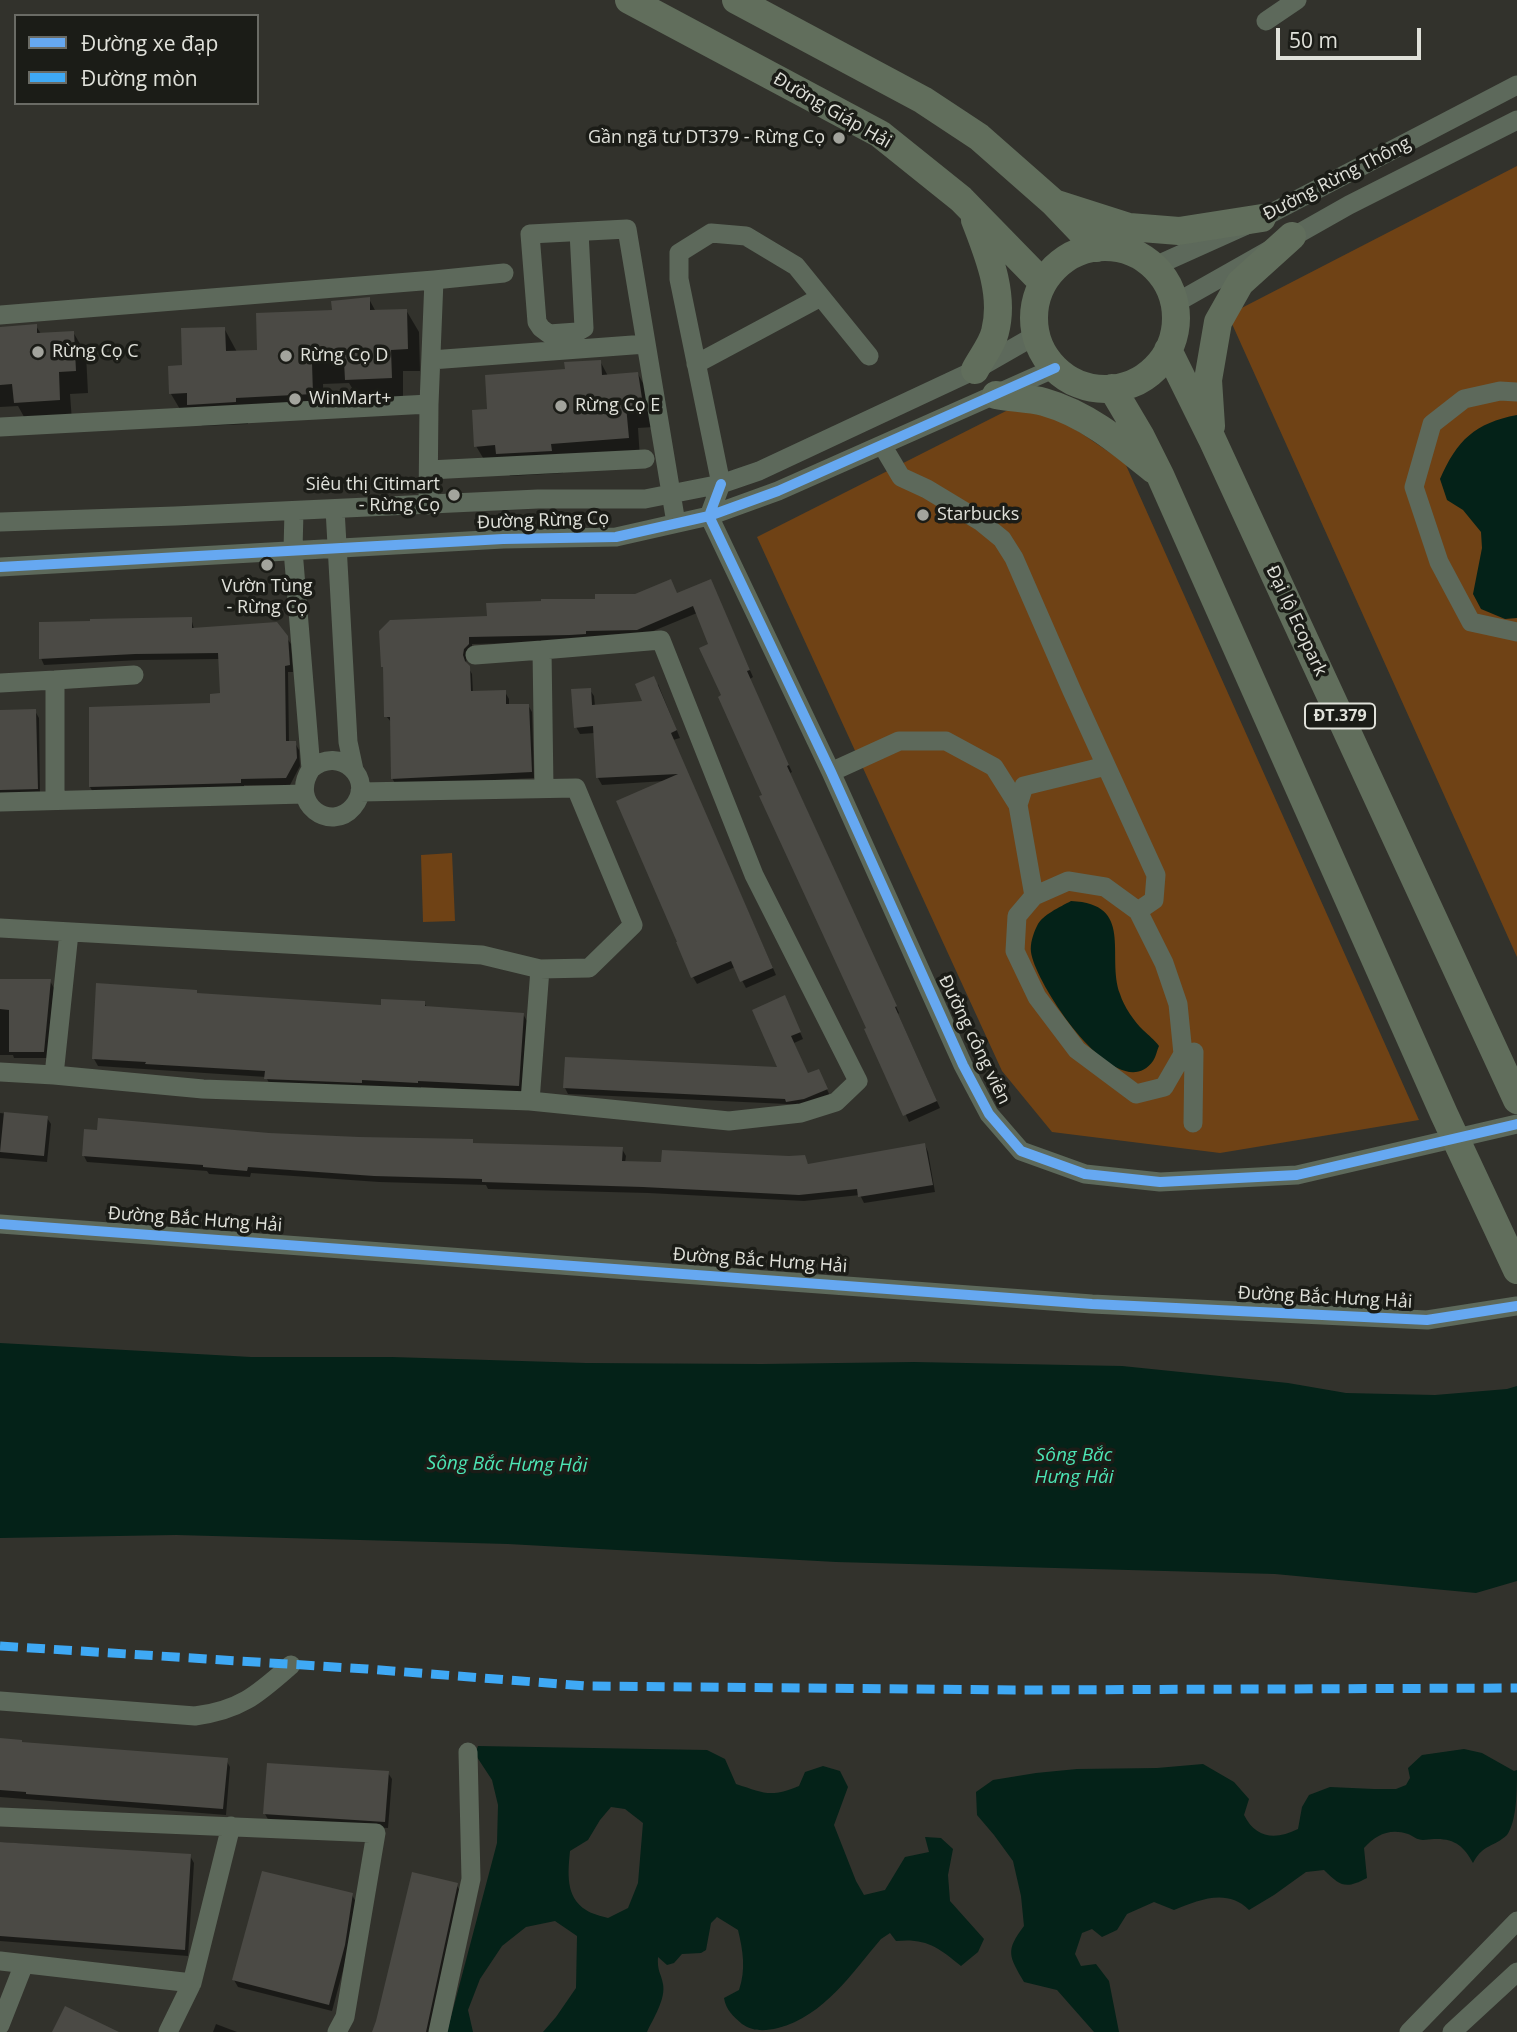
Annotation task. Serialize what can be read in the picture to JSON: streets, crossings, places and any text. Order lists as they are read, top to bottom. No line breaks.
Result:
{"streets":{"highway":["Đường Giáp Hải","Đại lộ Ecopark","ĐT.379"],"street":["Đường Rừng Thông","Đường Rừng Cọ","Đường công viên","Đường Bắc Hưng Hải"]},"crossings":[["Đường Giáp Hải","Đường Rừng Thông"],["Đường Giáp Hải","Đường Rừng Cọ"],["Đường Giáp Hải","Đại lộ Ecopark"],["Đường Rừng Thông","Đường Rừng Cọ"],["Đường Rừng Thông","Đại lộ Ecopark"],["Đường Rừng Cọ","Đại lộ Ecopark"],["Đường Rừng Cọ","Đường công viên"]],"water":["Sông Bắc Hưng Hải"],"places":["Gần ngã tư DT379 - Rừng Cọ","Rừng Cọ C","Rừng Cọ D","WinMart+","Rừng Cọ E","Siêu thị Citimart - Rừng Cọ","Starbucks","Vườn Tùng - Rừng Cọ"],"legend":["Đường xe đạp","Đường mòn"],"scale_bar":"50 m"}
